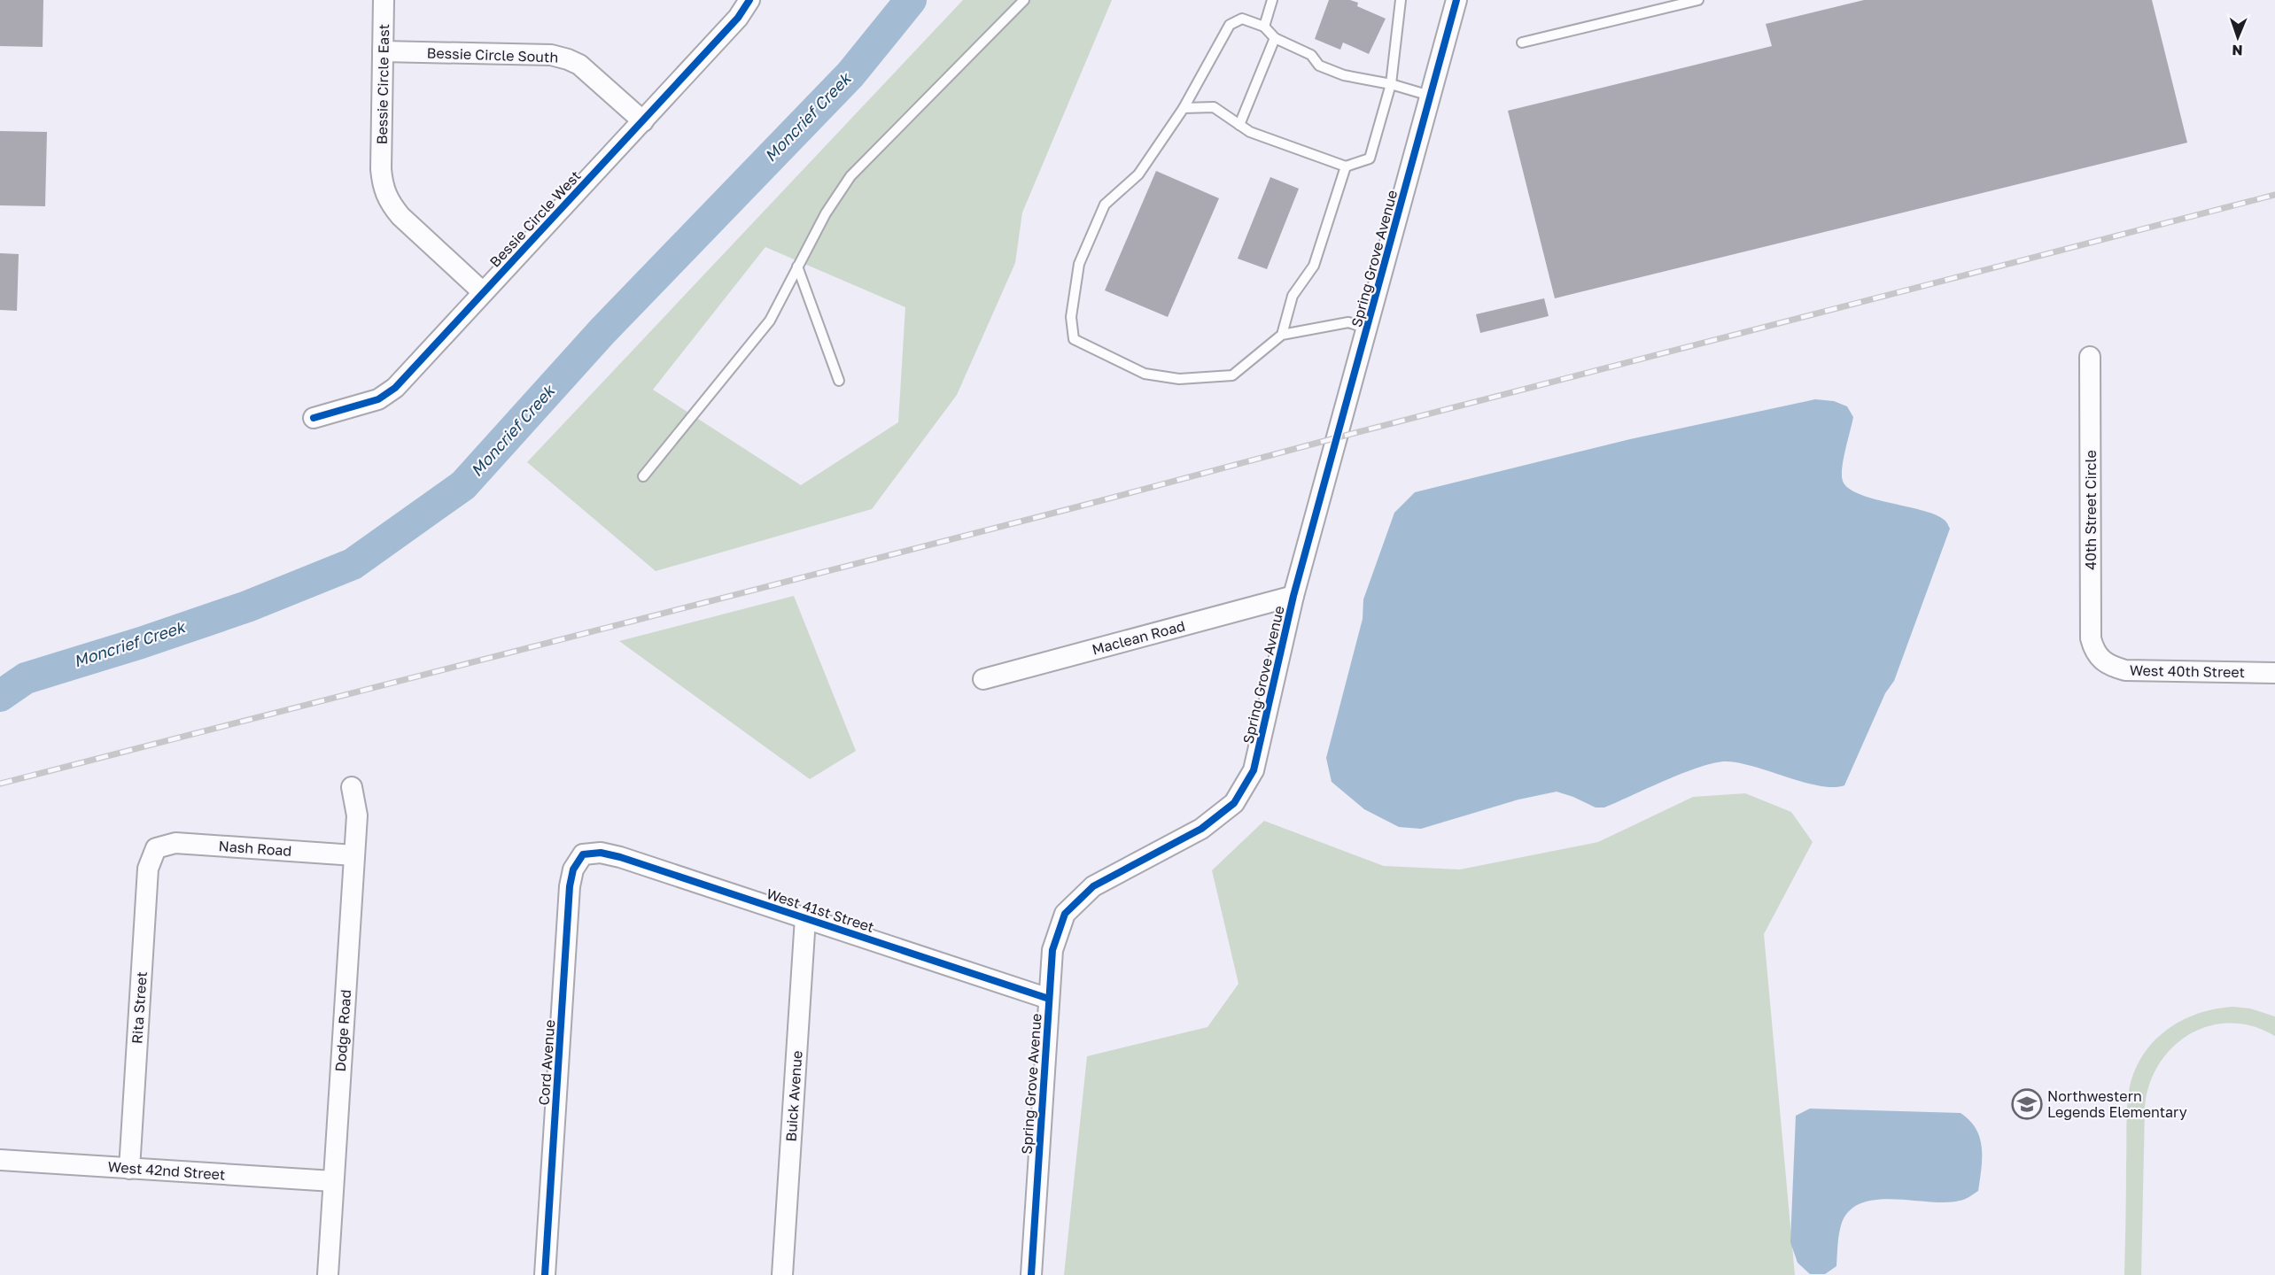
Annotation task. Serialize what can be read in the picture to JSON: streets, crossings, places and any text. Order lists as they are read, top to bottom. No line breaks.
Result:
{"streets":{"street":["Bessie Circle South","Bessie Circle East","Bessie Circle West","Spring Grove Avenue","40th Street Circle","Maclean Road","West 40th Street","Nash Road","West 41st Street","Rita Street","Dodge Road","Cord Avenue","Buick Avenue","West 42nd Street"]},"crossings":[["Bessie Circle South","Bessie Circle East"],["Bessie Circle South","Bessie Circle West"],["Bessie Circle East","Bessie Circle West"],["Spring Grove Avenue","Maclean Road"],["Spring Grove Avenue","West 41st Street"],["40th Street Circle","West 40th Street"],["Nash Road","Rita Street"],["Nash Road","Dodge Road"],["West 41st Street","Cord Avenue"],["West 41st Street","Buick Avenue"],["Rita Street","West 42nd Street"],["Dodge Road","West 42nd Street"]],"water":["Moncrief Creek"],"places":{"school or university":["Northwestern Legends Elementary"]},"north":"bottom"}
